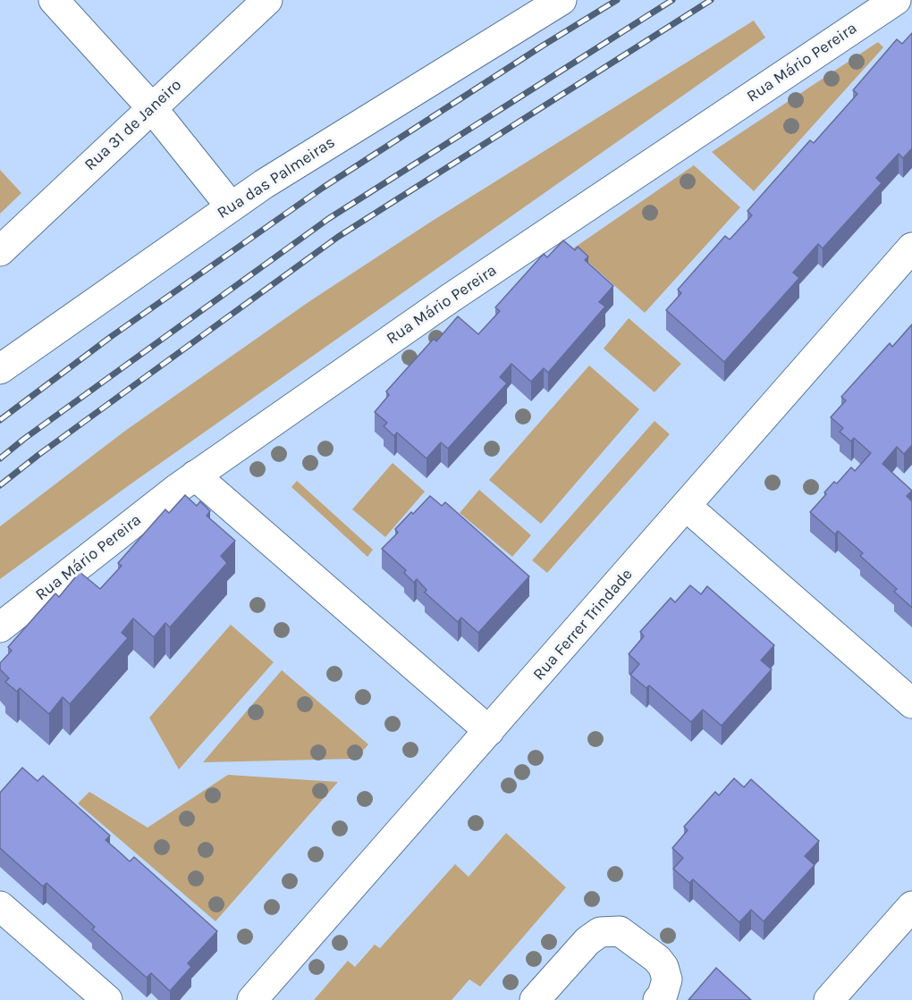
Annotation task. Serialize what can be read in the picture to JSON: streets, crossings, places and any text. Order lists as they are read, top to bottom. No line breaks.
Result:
{"streets":{"street":["Rua Mário Pereira","Rua 31 de Janeiro","Rua das Palmeiras","Rua Ferrer Trindade"]}}
